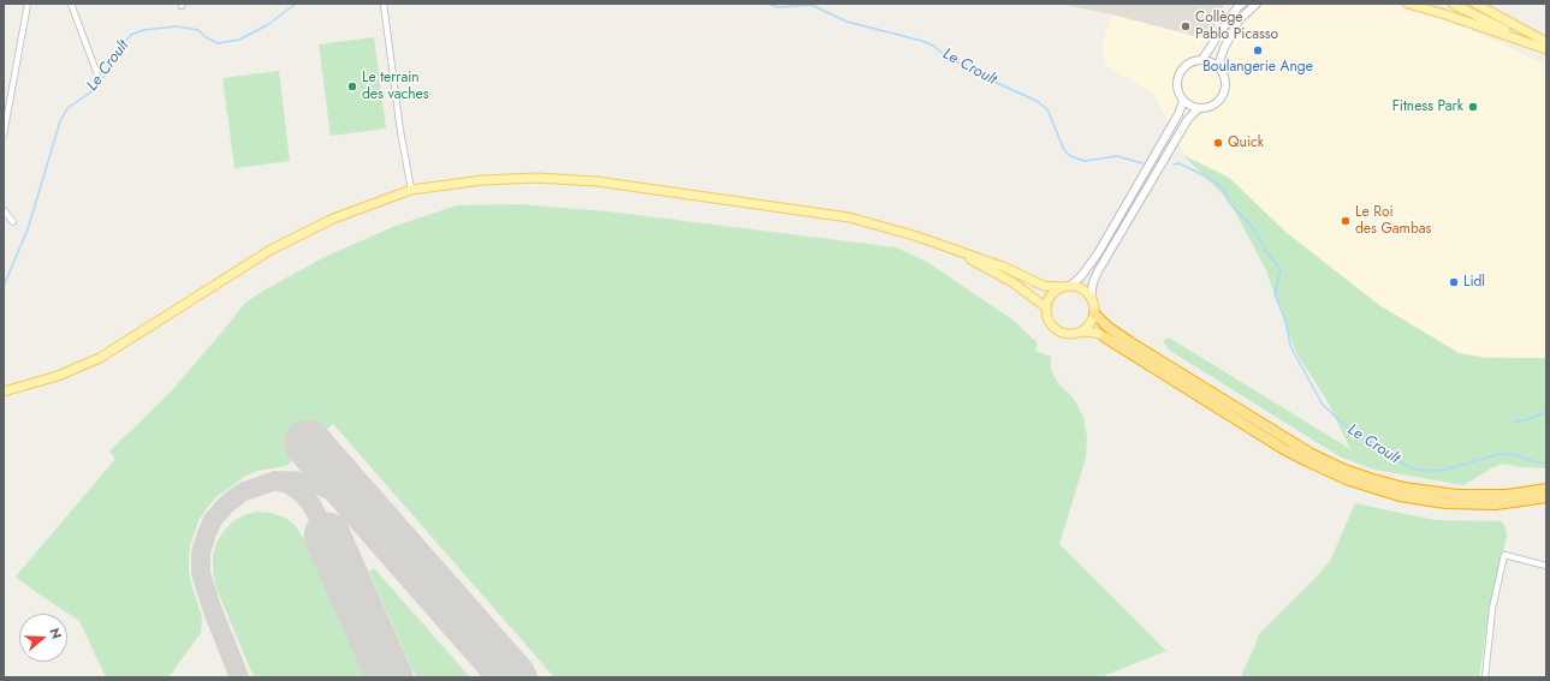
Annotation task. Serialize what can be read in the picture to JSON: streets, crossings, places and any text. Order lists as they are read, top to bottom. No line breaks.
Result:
{"water":["Le Croult"],"places":["Collège Pablo Picasso","Boulangerie Ange","Le terrain des vaches","Fitness Park","Quick","Le Roi des Gambas","Lidl"],"north":"right"}
